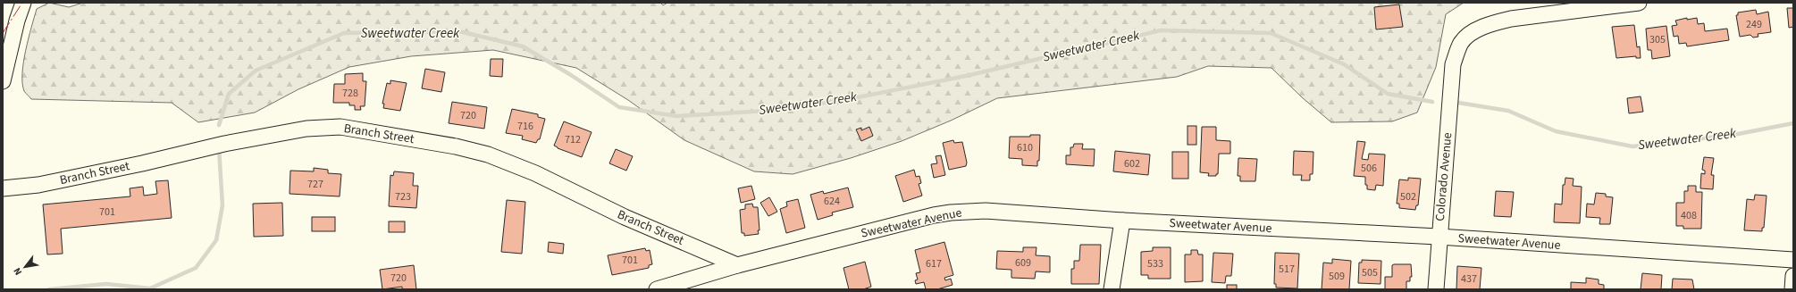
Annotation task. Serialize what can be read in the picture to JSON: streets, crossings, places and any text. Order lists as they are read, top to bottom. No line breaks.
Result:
{"streets":{"street":["Branch Street","Colorado Avenue","Sweetwater Avenue"]},"crossings":[["Branch Street","Sweetwater Avenue"],["Colorado Avenue","Sweetwater Avenue"]],"water":["Sweetwater Creek"],"house_numbers":["249","305","728","720","716","712","610","602","506","727","723","502","624","701","408","701","609","617","533","517","505","509","720","437"],"north":"bottom left"}
